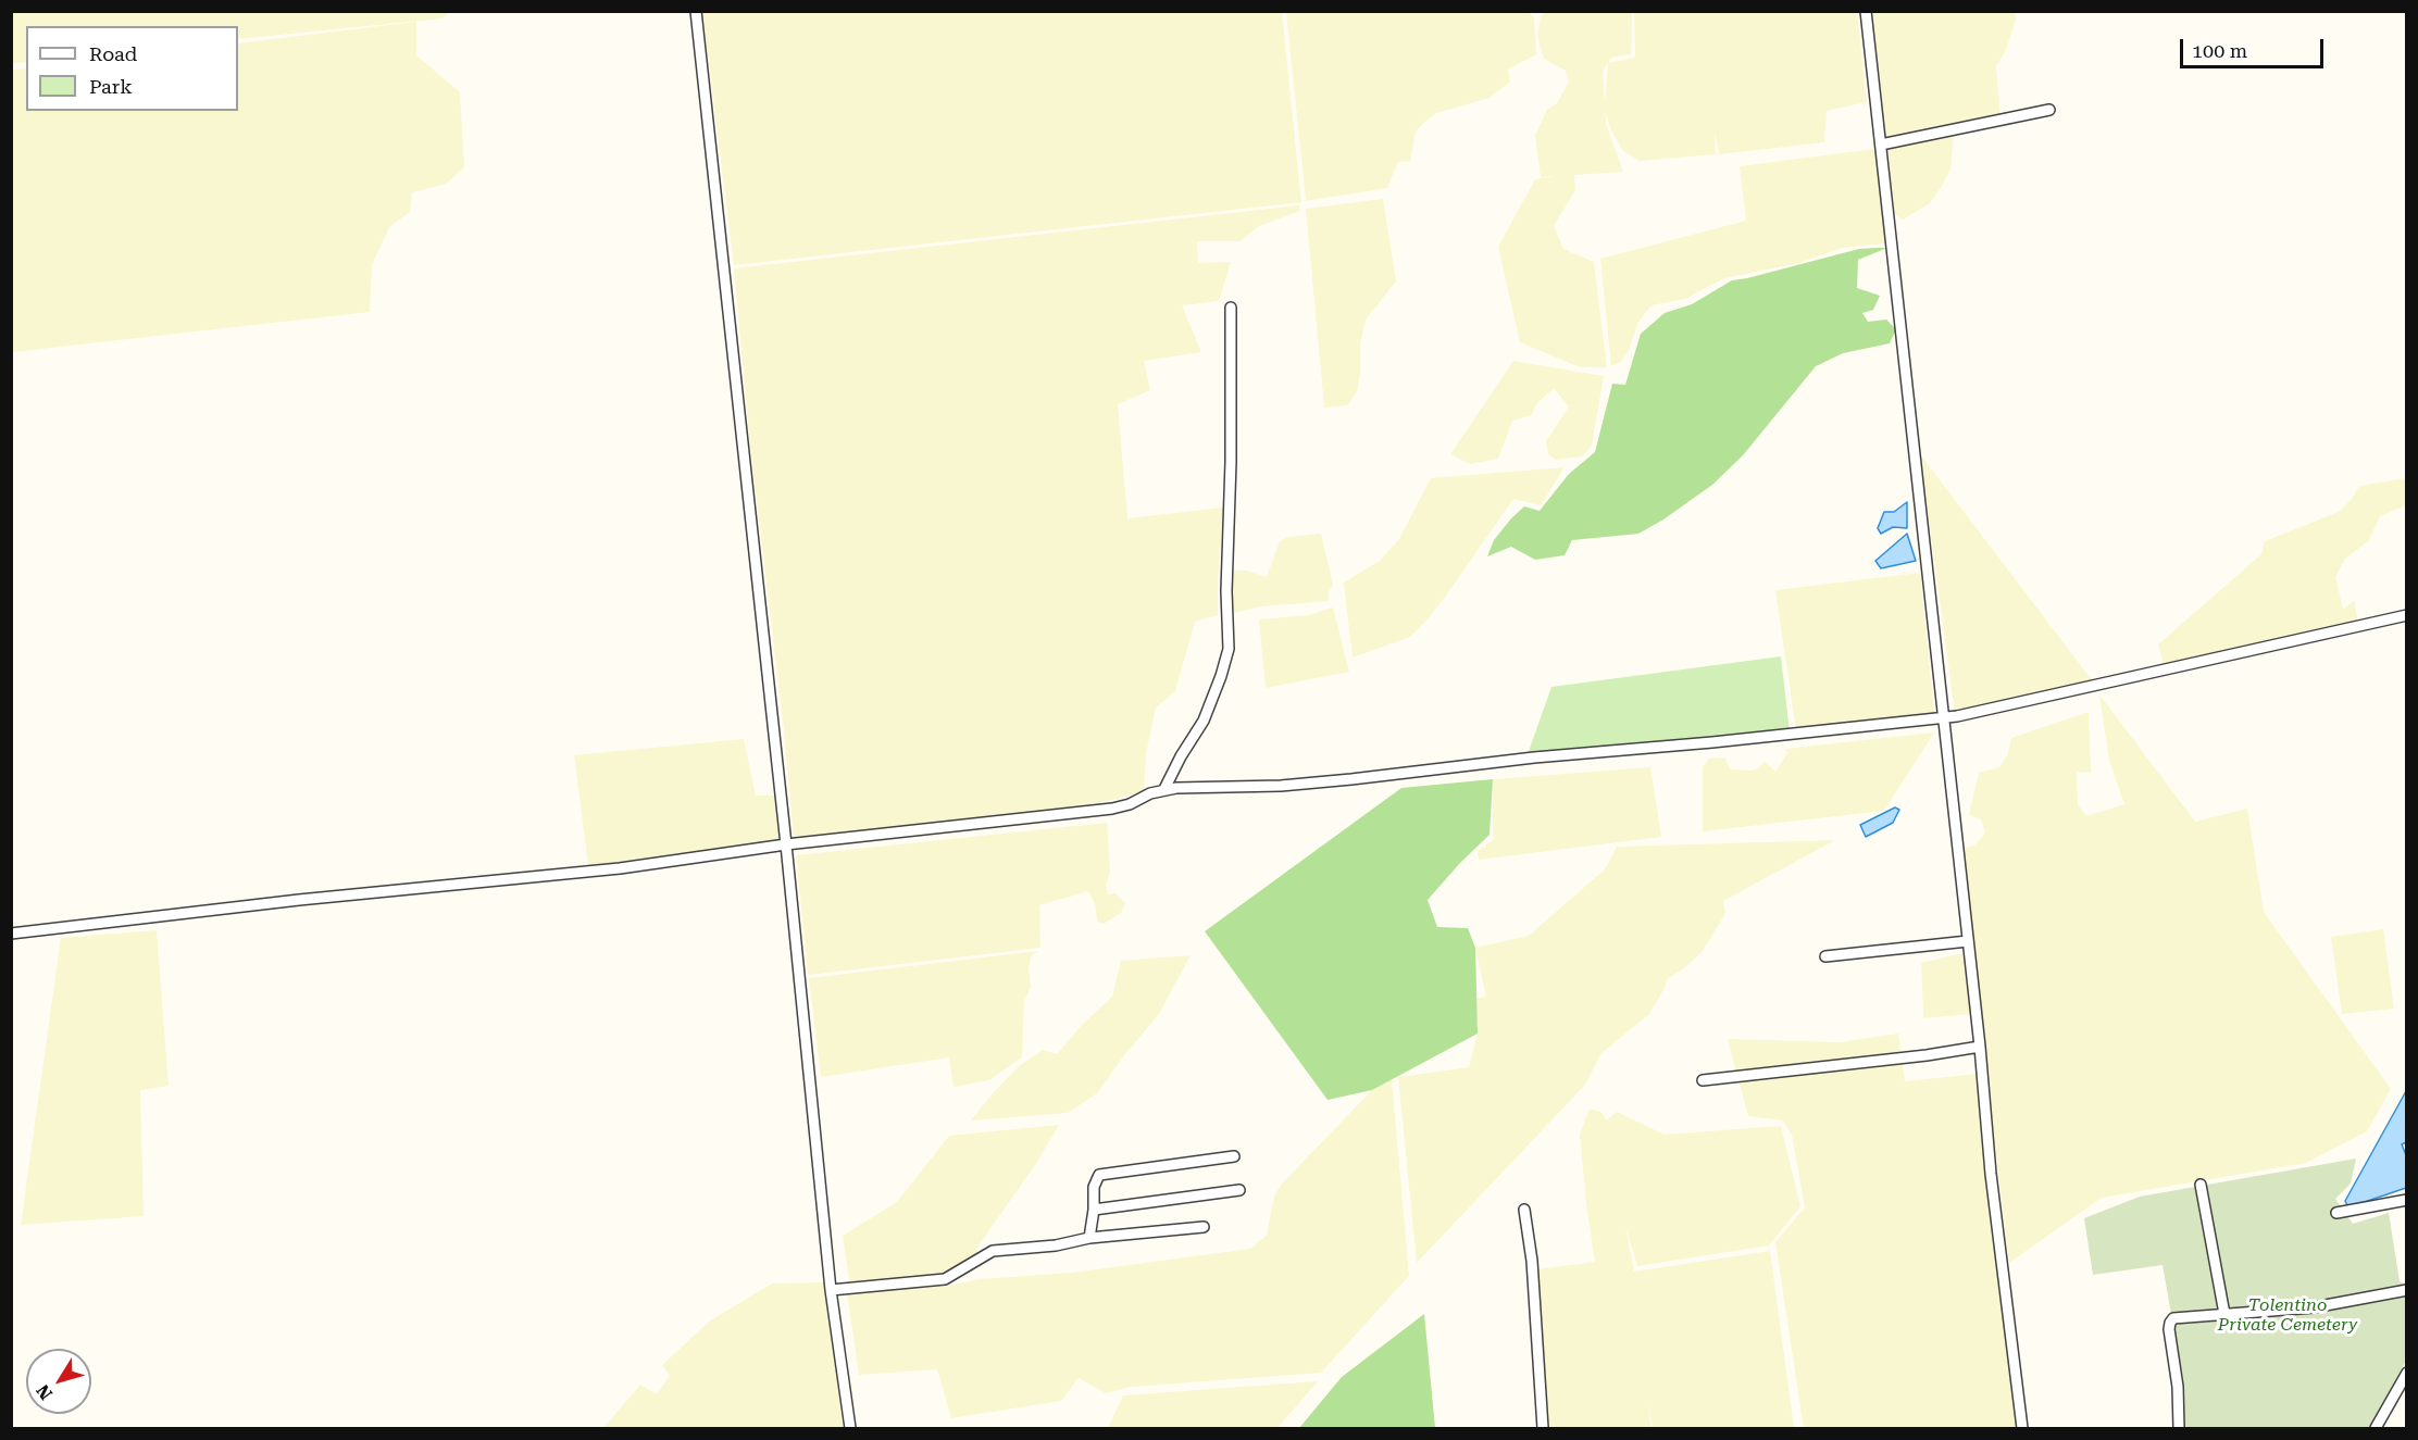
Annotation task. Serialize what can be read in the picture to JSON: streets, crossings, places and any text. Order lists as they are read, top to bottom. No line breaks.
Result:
{"parks":["Tolentino Private Cemetery"],"legend":["Road","Park"],"scale_bar":"100 m","north":"bottom left"}
